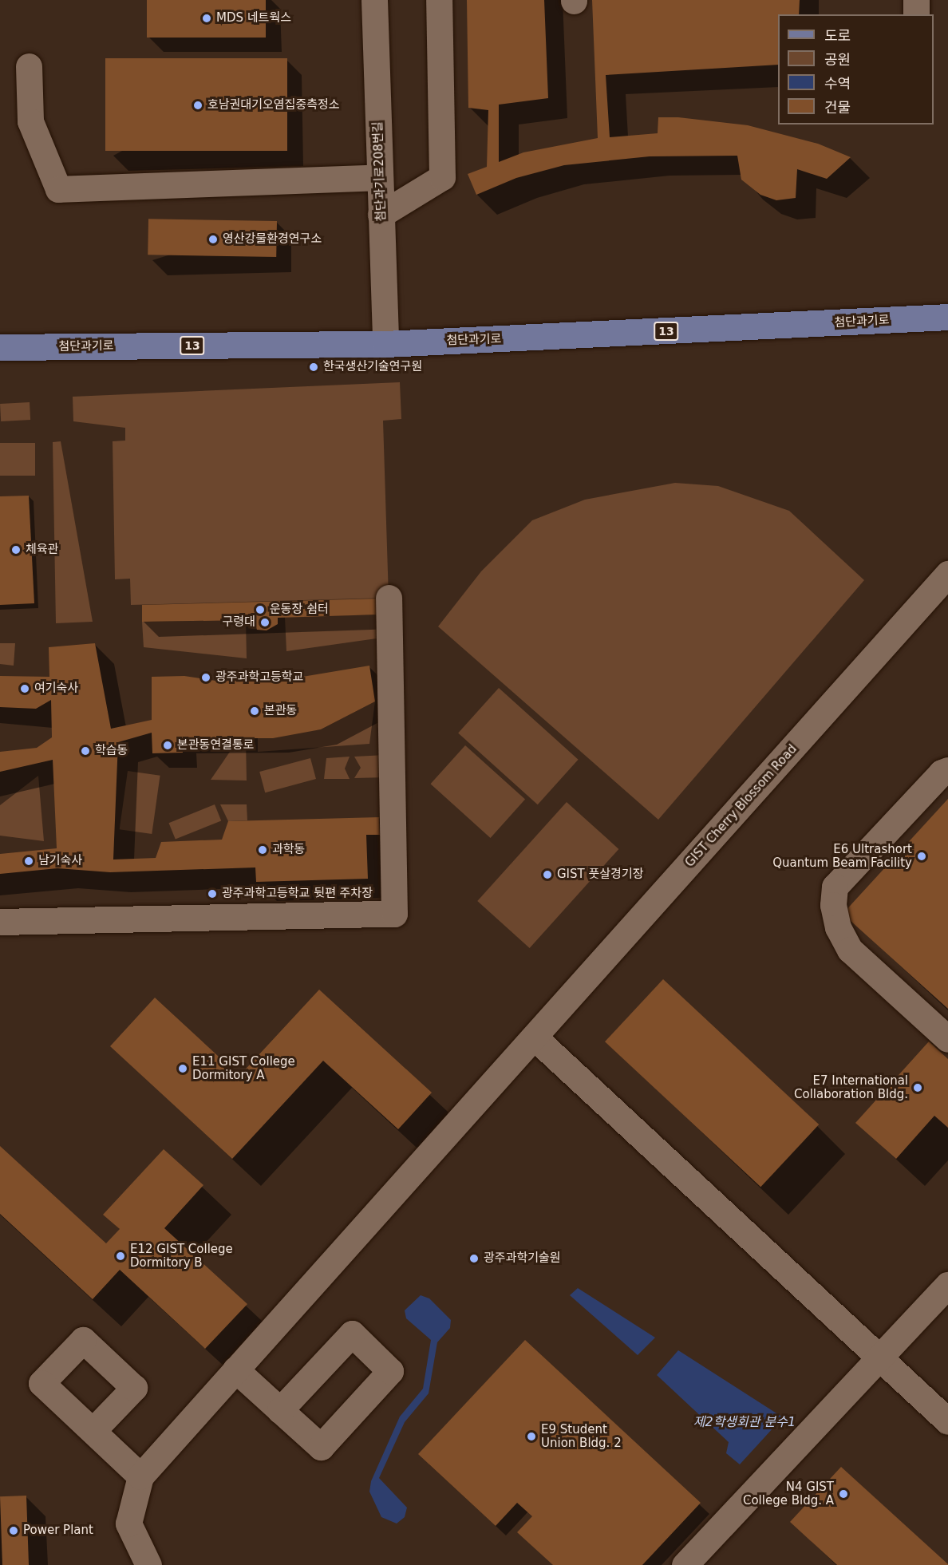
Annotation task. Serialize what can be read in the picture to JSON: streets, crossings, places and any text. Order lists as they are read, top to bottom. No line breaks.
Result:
{"streets":{"main road":["첨단과기로","13"],"street":["첨단과기로208번길","GIST Cherry Blossom Road"]},"crossings":[["첨단과기로208번길","첨단과기로"]],"water":["제2학생회관 분수1"],"places":["MDS 네트웍스","호남권대기오염집중측정소","영산강물환경연구소","한국생산기술연구원","체육관","운동장 쉼터","구령대","광주과학고등학교","여기숙사","본관동","본관동연결통로","학습동","과학동","E6 Ultrashort Quantum Beam Facility","남기숙사","GIST 풋살경기장","광주과학고등학교 뒷편 주차장","E11 GIST College Dormitory A","E7 International Collaboration Bldg.","E12 GIST College Dormitory B","광주과학기술원","E9 Student Union Bldg. 2","N4 GIST College Bldg. A","Power Plant"],"legend":["도로","공원","수역","건물"]}
